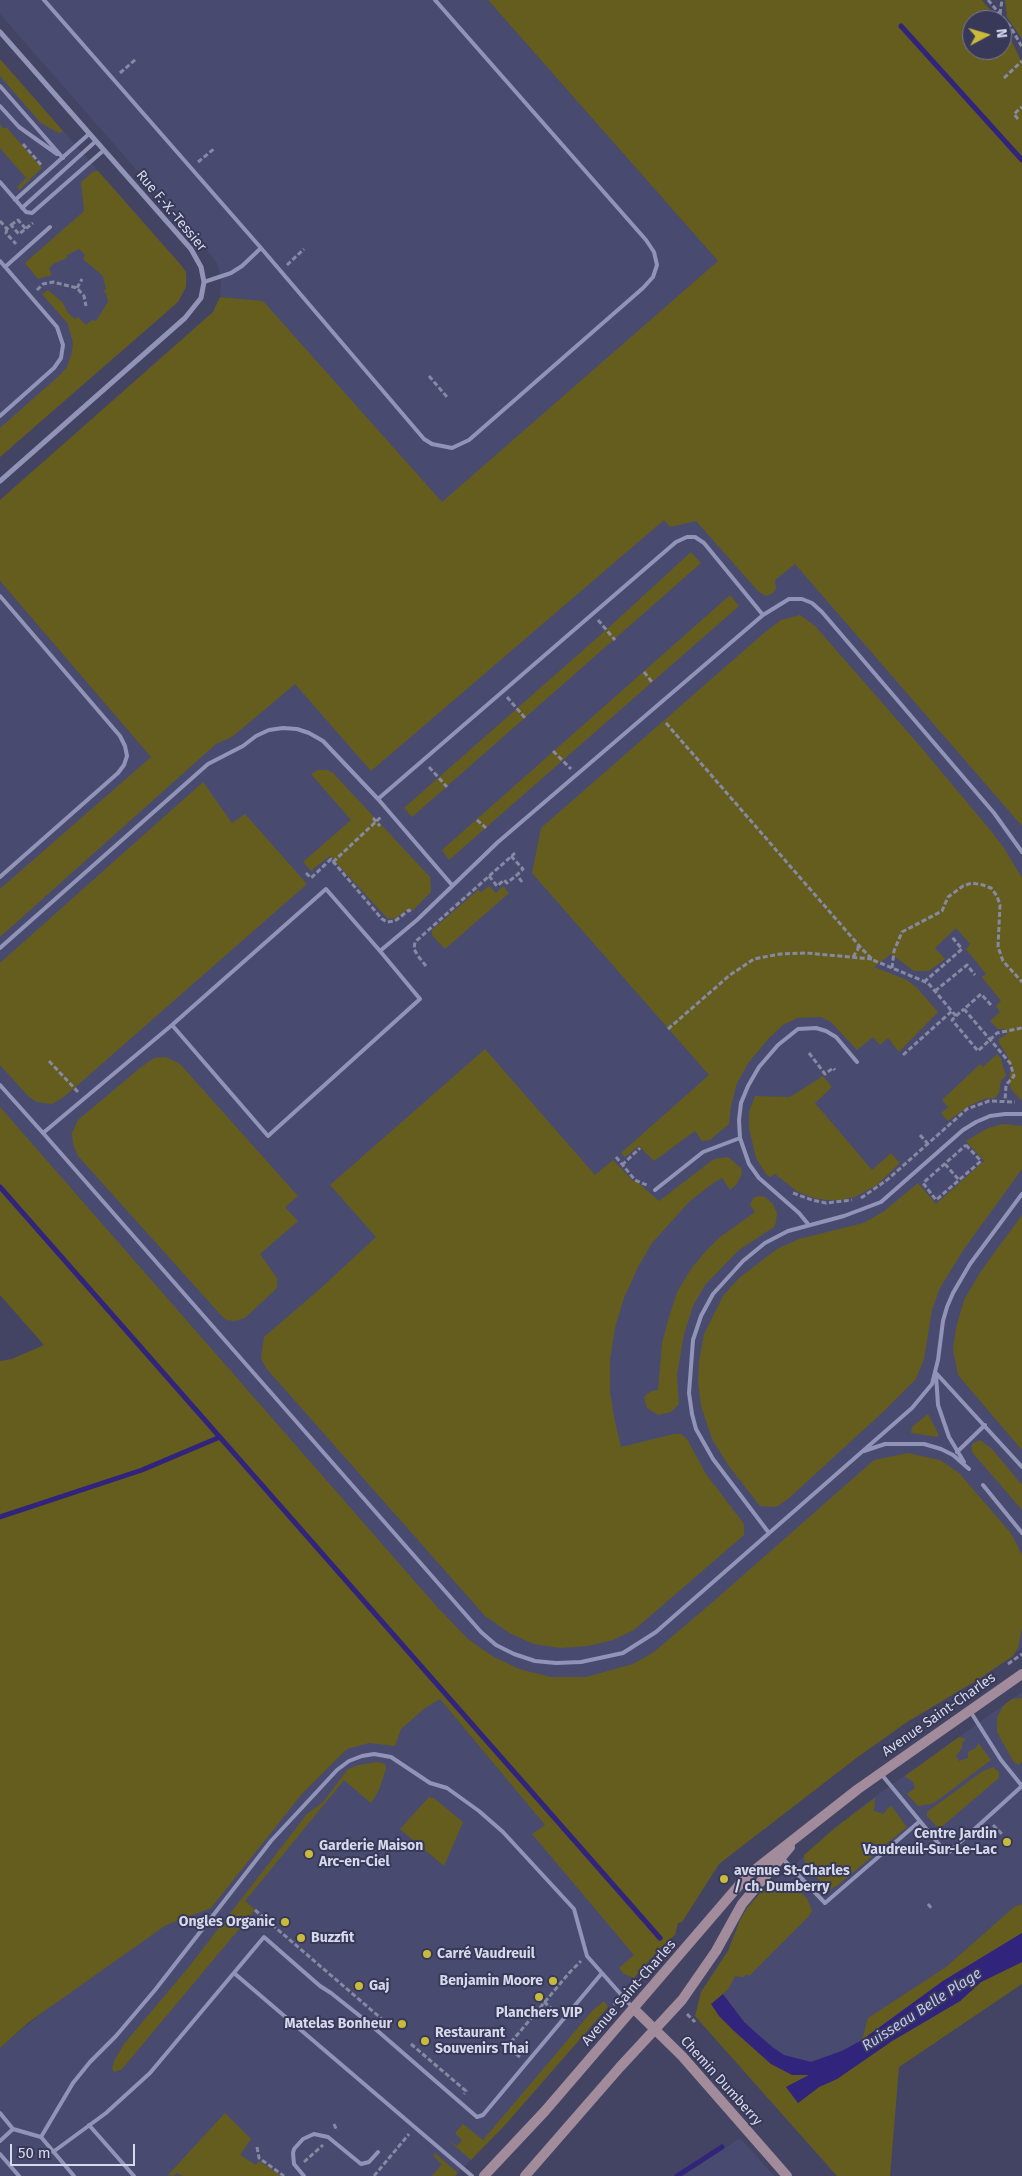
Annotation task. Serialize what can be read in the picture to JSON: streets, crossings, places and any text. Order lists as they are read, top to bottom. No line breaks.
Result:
{"streets":{"street":["Rue F.-X.-Tessier","Avenue Saint-Charles","Chemin Dumberry"]},"crossings":[["Avenue Saint-Charles","Chemin Dumberry"]],"water":["Ruisseau Belle Plage"],"places":["Centre Jardin Vaudreuil-Sur-Le-Lac","Garderie Maison Arc-en-Ciel","avenue St-Charles / ch. Dumberry","Ongles Organic","Buzzfit","Carré Vaudreuil","Benjamin Moore","Gaj","Planchers VIP","Matelas Bonheur","Restaurant Souvenirs Thai"],"scale_bar":"50 m","north":"right"}
